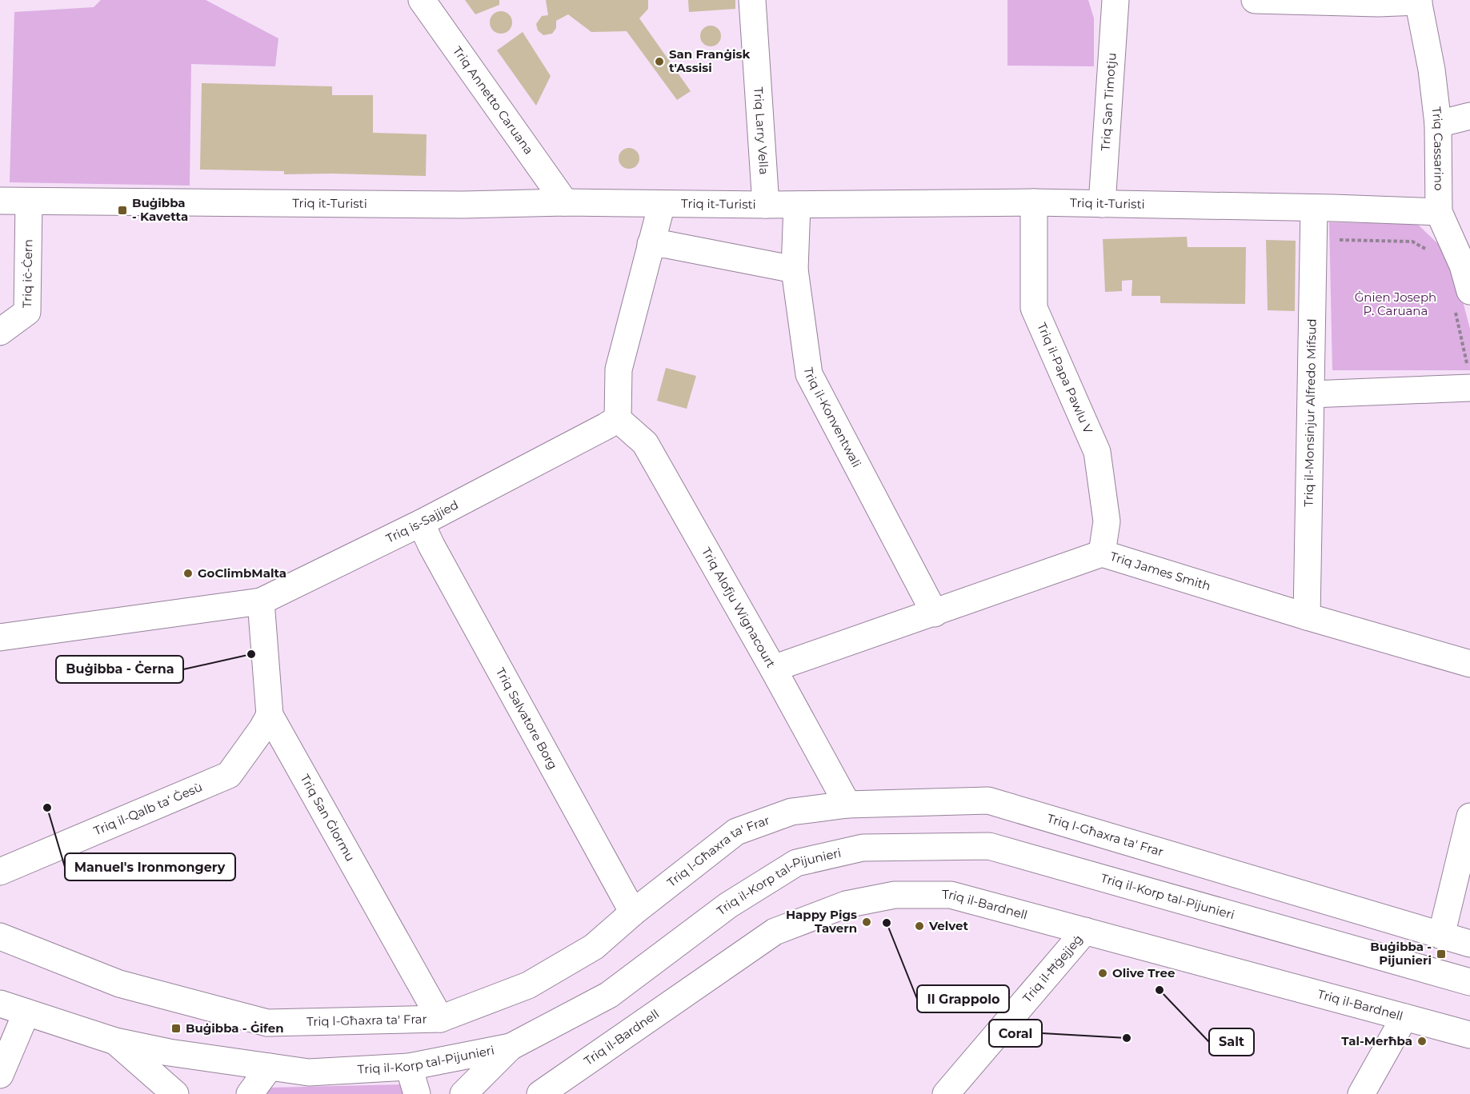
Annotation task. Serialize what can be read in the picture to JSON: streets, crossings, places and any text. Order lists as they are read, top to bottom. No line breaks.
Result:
{"streets":{"street":["Triq Annetto Caruana","Triq San Timotju","Triq Larry Vella","Triq Cassarino","Triq it-Turisti","Triq iċ-Ċern","Triq il-Papa Pawlu V","Triq il-Monsinjur Alfredo Mifsud","Triq il-Konventwali","Triq is-Sajjied","Triq James Smith","Triq Alofju Wignacourt","Triq Salvatore Borg","Triq il-Qalb ta‘ Ġesù","Triq San Ġlormu","Triq l-Għaxra ta' Frar","Triq il-Korp tal-Pijunieri","Triq il-Bardnell","Triq il-Ħġejjeġ"]},"crossings":[["Triq Annetto Caruana","Triq it-Turisti"],["Triq San Timotju","Triq it-Turisti"],["Triq Larry Vella","Triq it-Turisti"],["Triq Cassarino","Triq it-Turisti"],["Triq it-Turisti","Triq iċ-Ċern"],["Triq it-Turisti","Triq il-Papa Pawlu V"],["Triq it-Turisti","Triq il-Monsinjur Alfredo Mifsud"],["Triq it-Turisti","Triq il-Konventwali"],["Triq il-Papa Pawlu V","Triq James Smith"],["Triq il-Monsinjur Alfredo Mifsud","Triq James Smith"],["Triq il-Konventwali","Triq James Smith"],["Triq is-Sajjied","Triq Alofju Wignacourt"],["Triq is-Sajjied","Triq Salvatore Borg"],["Triq is-Sajjied","Triq San Ġlormu"],["Triq James Smith","Triq Alofju Wignacourt"],["Triq Alofju Wignacourt","Triq l-Għaxra ta' Frar"],["Triq Salvatore Borg","Triq l-Għaxra ta' Frar"],["Triq il-Qalb ta‘ Ġesù","Triq San Ġlormu"],["Triq San Ġlormu","Triq l-Għaxra ta' Frar"],["Triq il-Bardnell","Triq il-Ħġejjeġ"]],"parks":["Ġnien Joseph P. Caruana"],"places":{"other":["San Franġisk t'Assisi","GoClimbMalta","Buġibba - Ċerna","Manuel's Ironmongery","Happy Pigs Tavern","Il Grappolo","Velvet","Olive Tree","Salt","Coral","Tal-Merħba"],"transit":["Buġibba - Kavetta","Buġibba - Pijunieri","Buġibba - Ġifen"]}}
